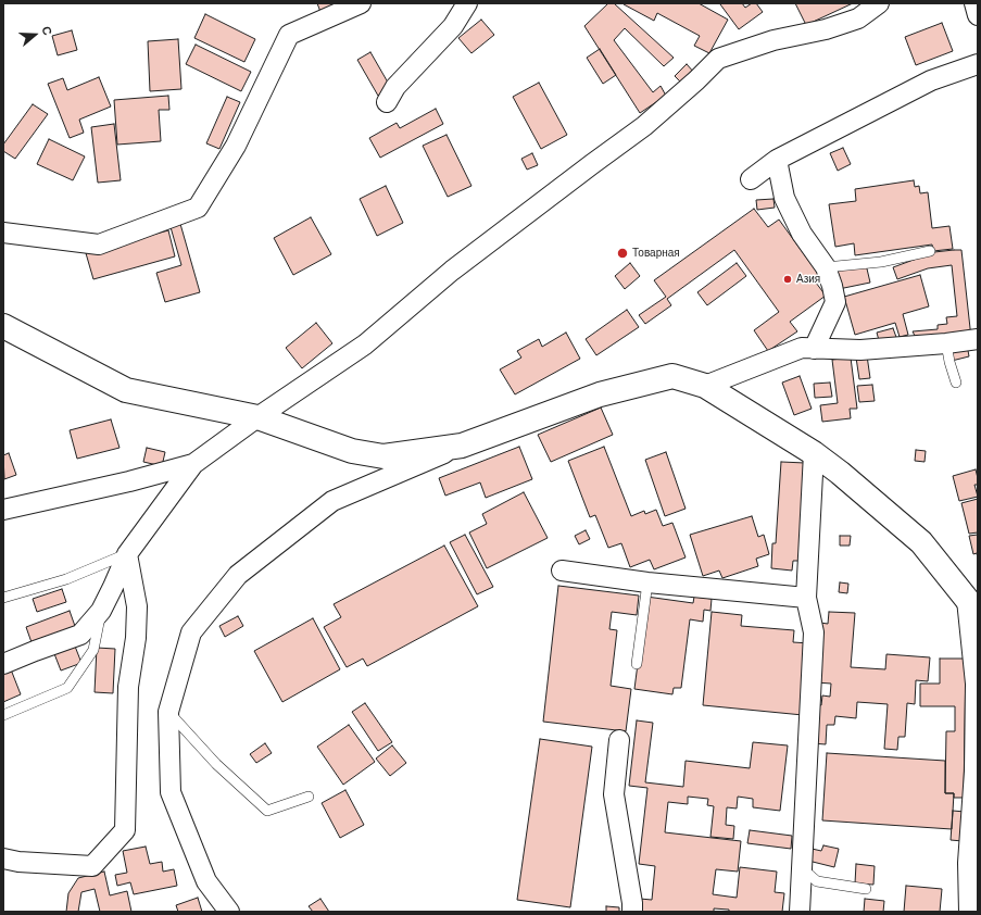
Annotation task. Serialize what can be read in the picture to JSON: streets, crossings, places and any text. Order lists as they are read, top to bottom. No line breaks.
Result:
{"places":["Товарная","Азия"],"north":"right"}
